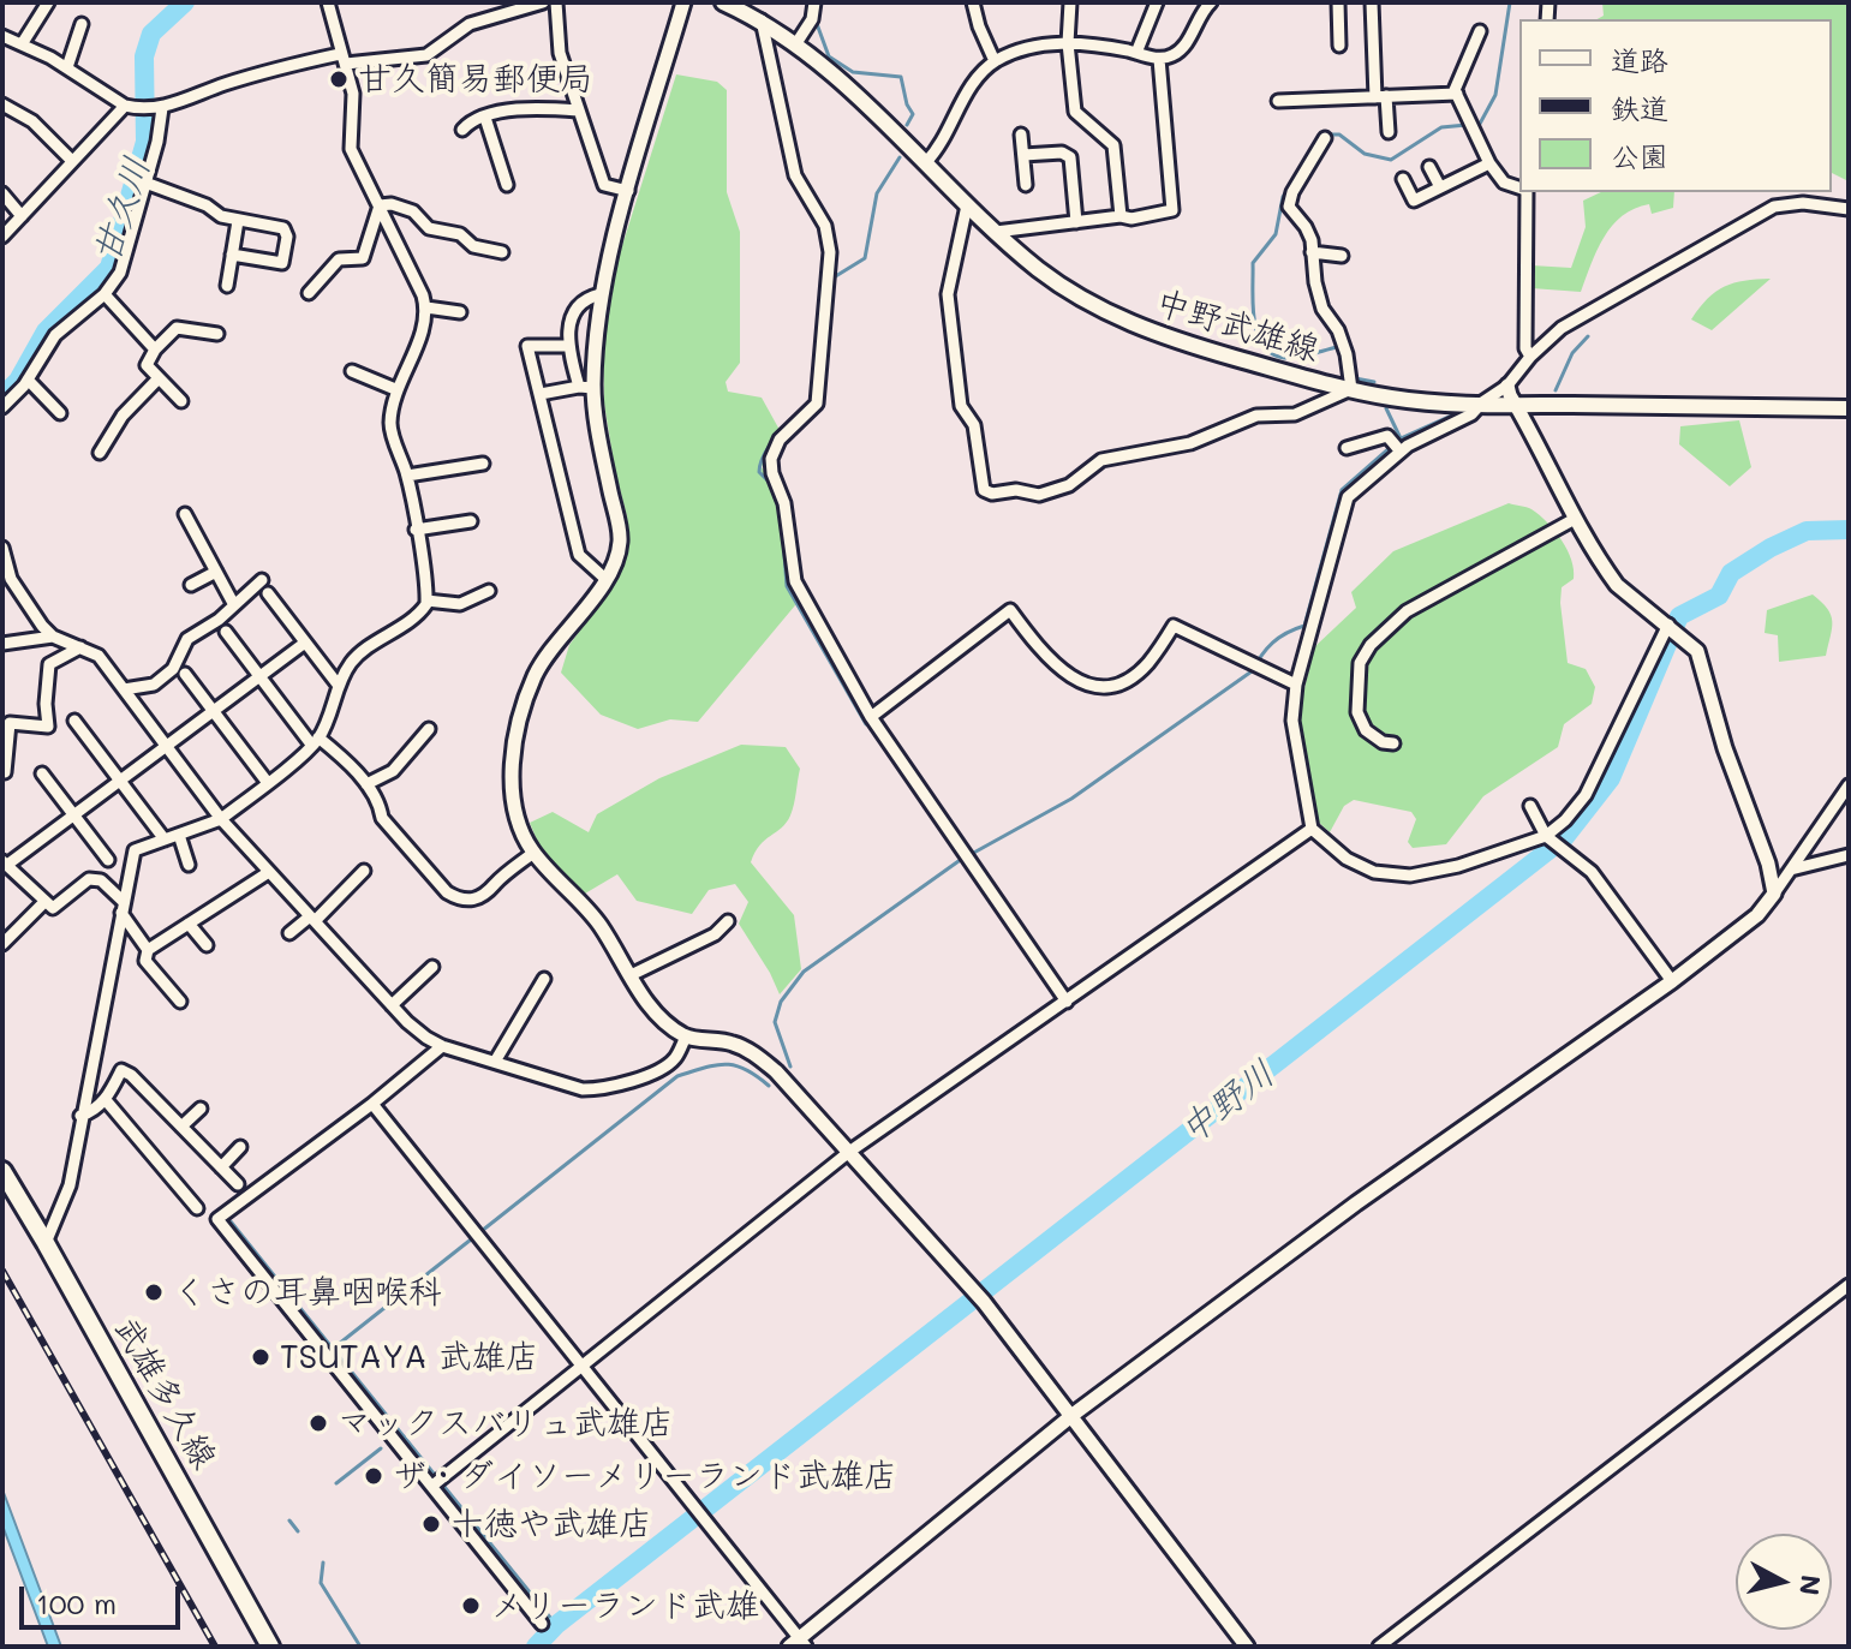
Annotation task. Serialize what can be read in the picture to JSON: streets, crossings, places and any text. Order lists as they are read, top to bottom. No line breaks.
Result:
{"streets":{"main road":["中野武雄線","武雄多久線"]},"water":["甘久川","中野川"],"places":["甘久簡易郵便局","くさの耳鼻咽喉科","TSUTAYA 武雄店","マックスバリュ武雄店","ザ・ダイソーメリーランド武雄店","十徳や武雄店","メリーランド武雄"],"legend":["道路","鉄道","公園"],"scale_bar":"100 m","north":"right"}
